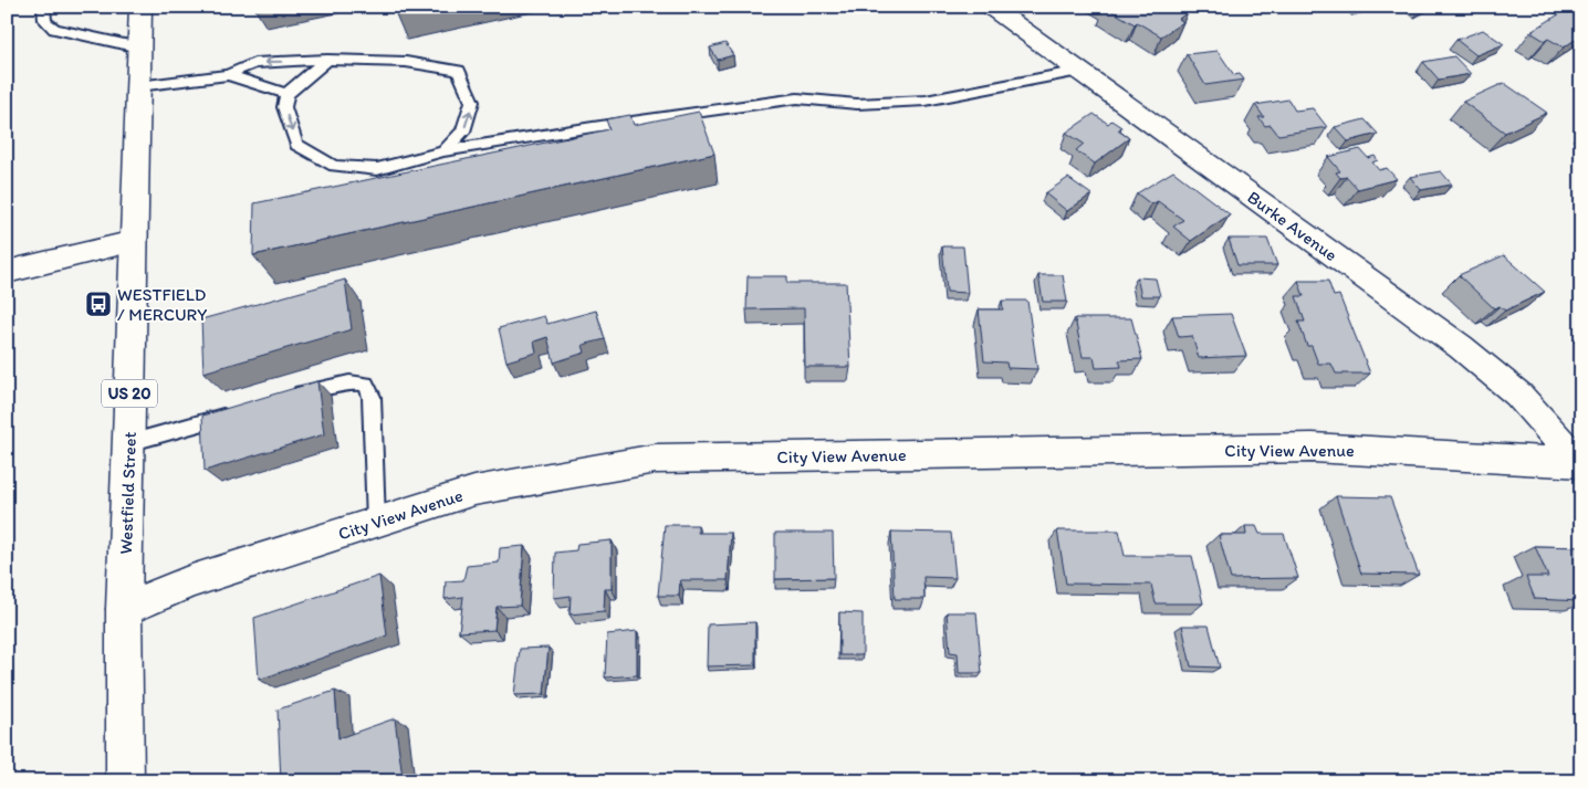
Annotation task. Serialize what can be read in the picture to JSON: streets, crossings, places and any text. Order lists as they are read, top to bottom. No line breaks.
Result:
{"streets":{"street":["Burke Avenue","US 20","City View Avenue","Westfield Street"]},"crossings":[["Burke Avenue","City View Avenue"],["City View Avenue","Westfield Street"]],"places":{"bus stop":["WESTFIELD / MERCURY"]}}
